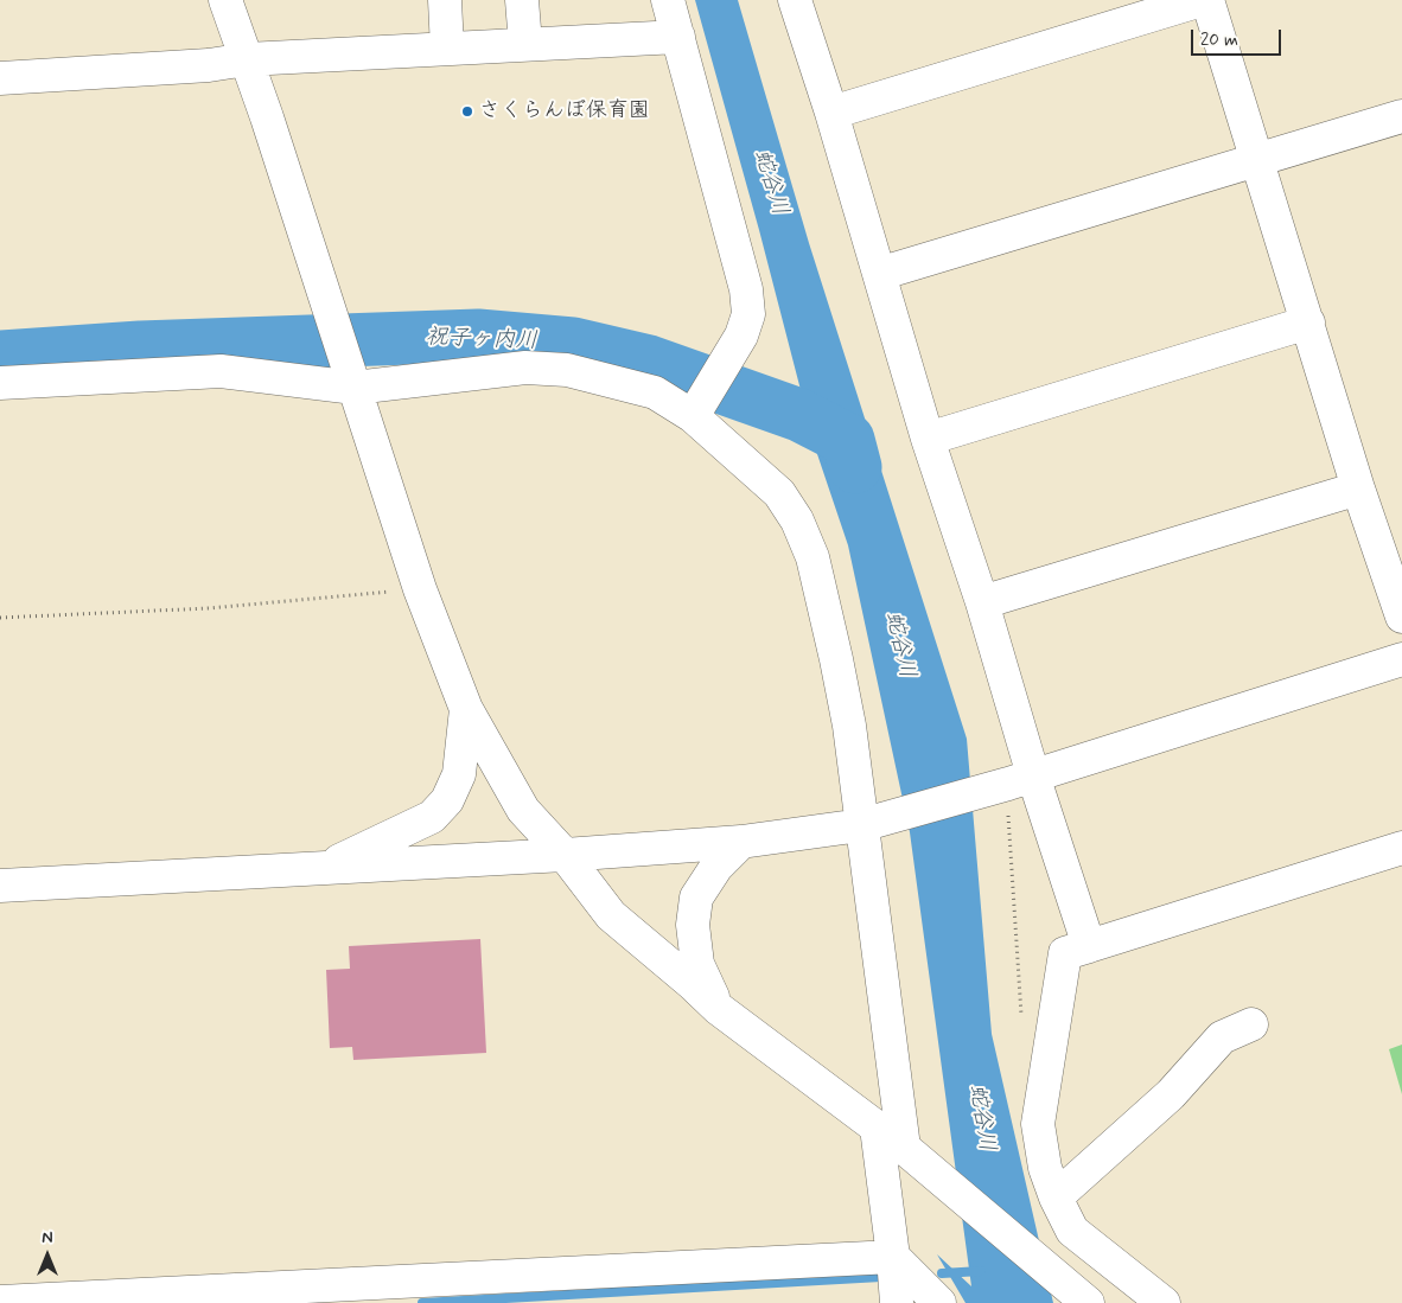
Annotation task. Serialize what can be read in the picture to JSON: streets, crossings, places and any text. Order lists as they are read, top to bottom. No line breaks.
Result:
{"water":["蛇谷川","祝子ヶ内川"],"places":["さくらんぼ保育園"],"scale_bar":"20 m","north":"top"}
